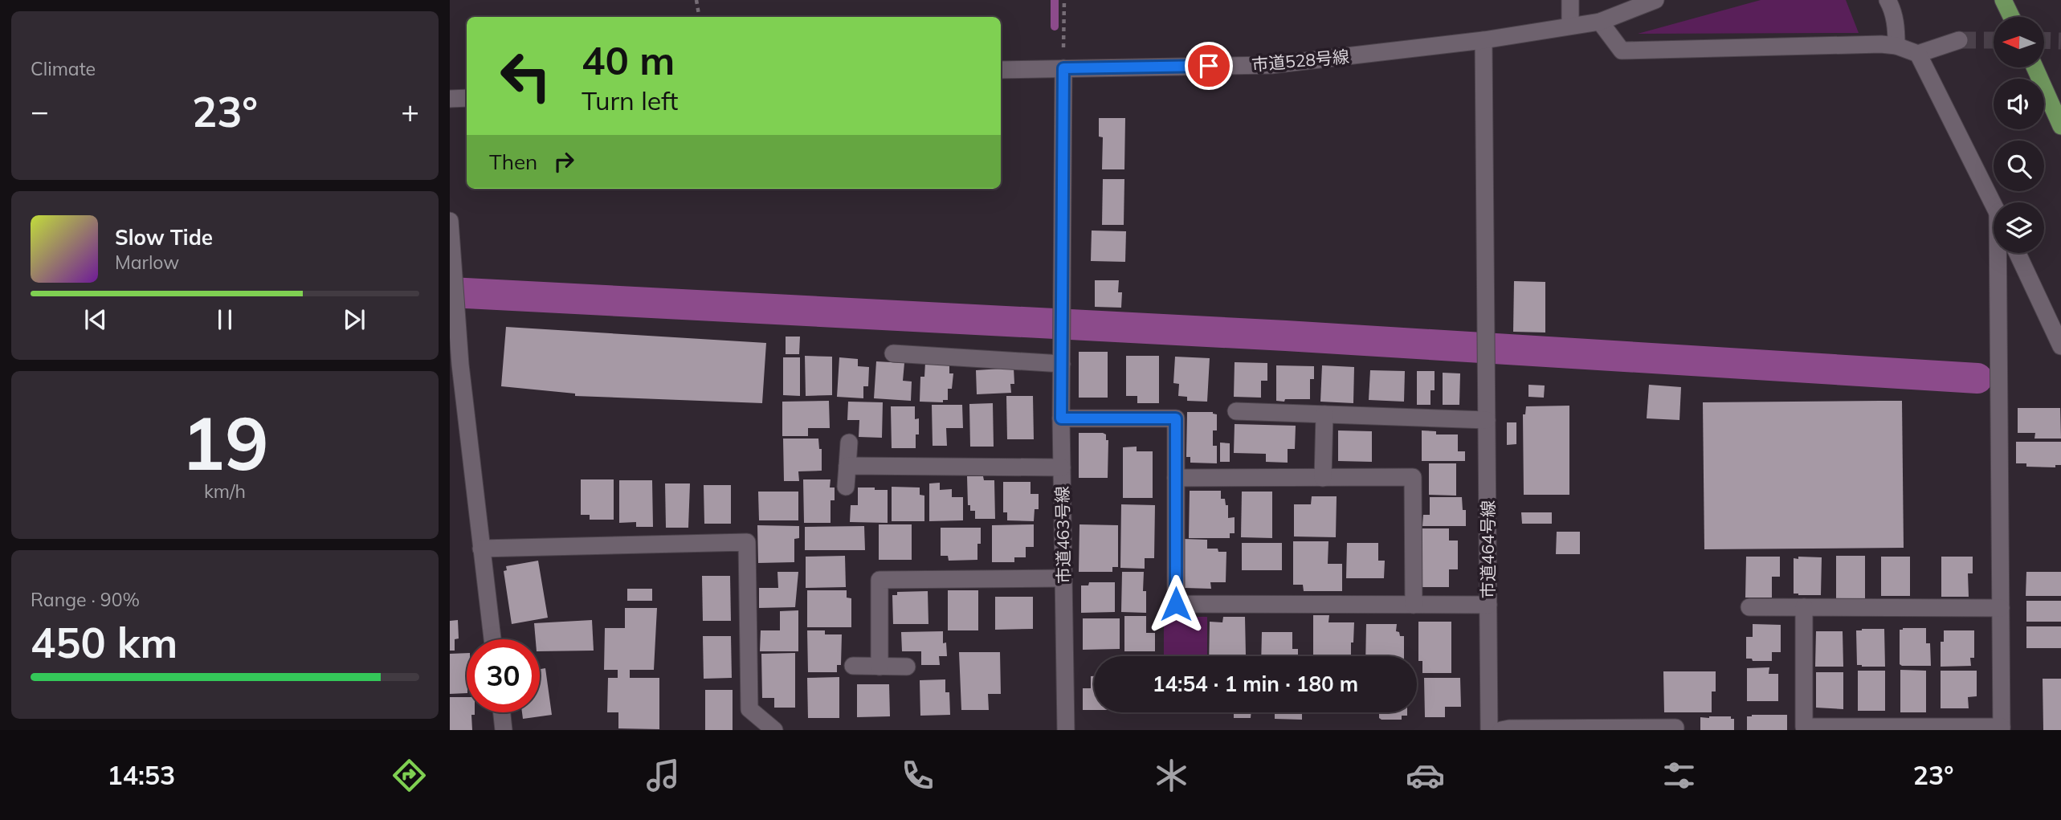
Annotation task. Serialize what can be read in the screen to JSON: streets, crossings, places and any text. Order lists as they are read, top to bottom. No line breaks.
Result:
{"streets":{"street":["市道528号線","市道463号線","市道464号線"]},"crossings":[["市道528号線","市道463号線"],["市道528号線","市道464号線"]],"north":"left","page":{"tile":["Climate",["19","km/h"],["Range · 90%","450 km"]],"turn":["40 m","Turn left"],"heat":["−","23°","+"],"then":"Then","song":["Slow Tide","Marlow"],"limit":"30","trip":"14:54 · 1 min · 180 m","tabs":["14:53","23°"]}}
